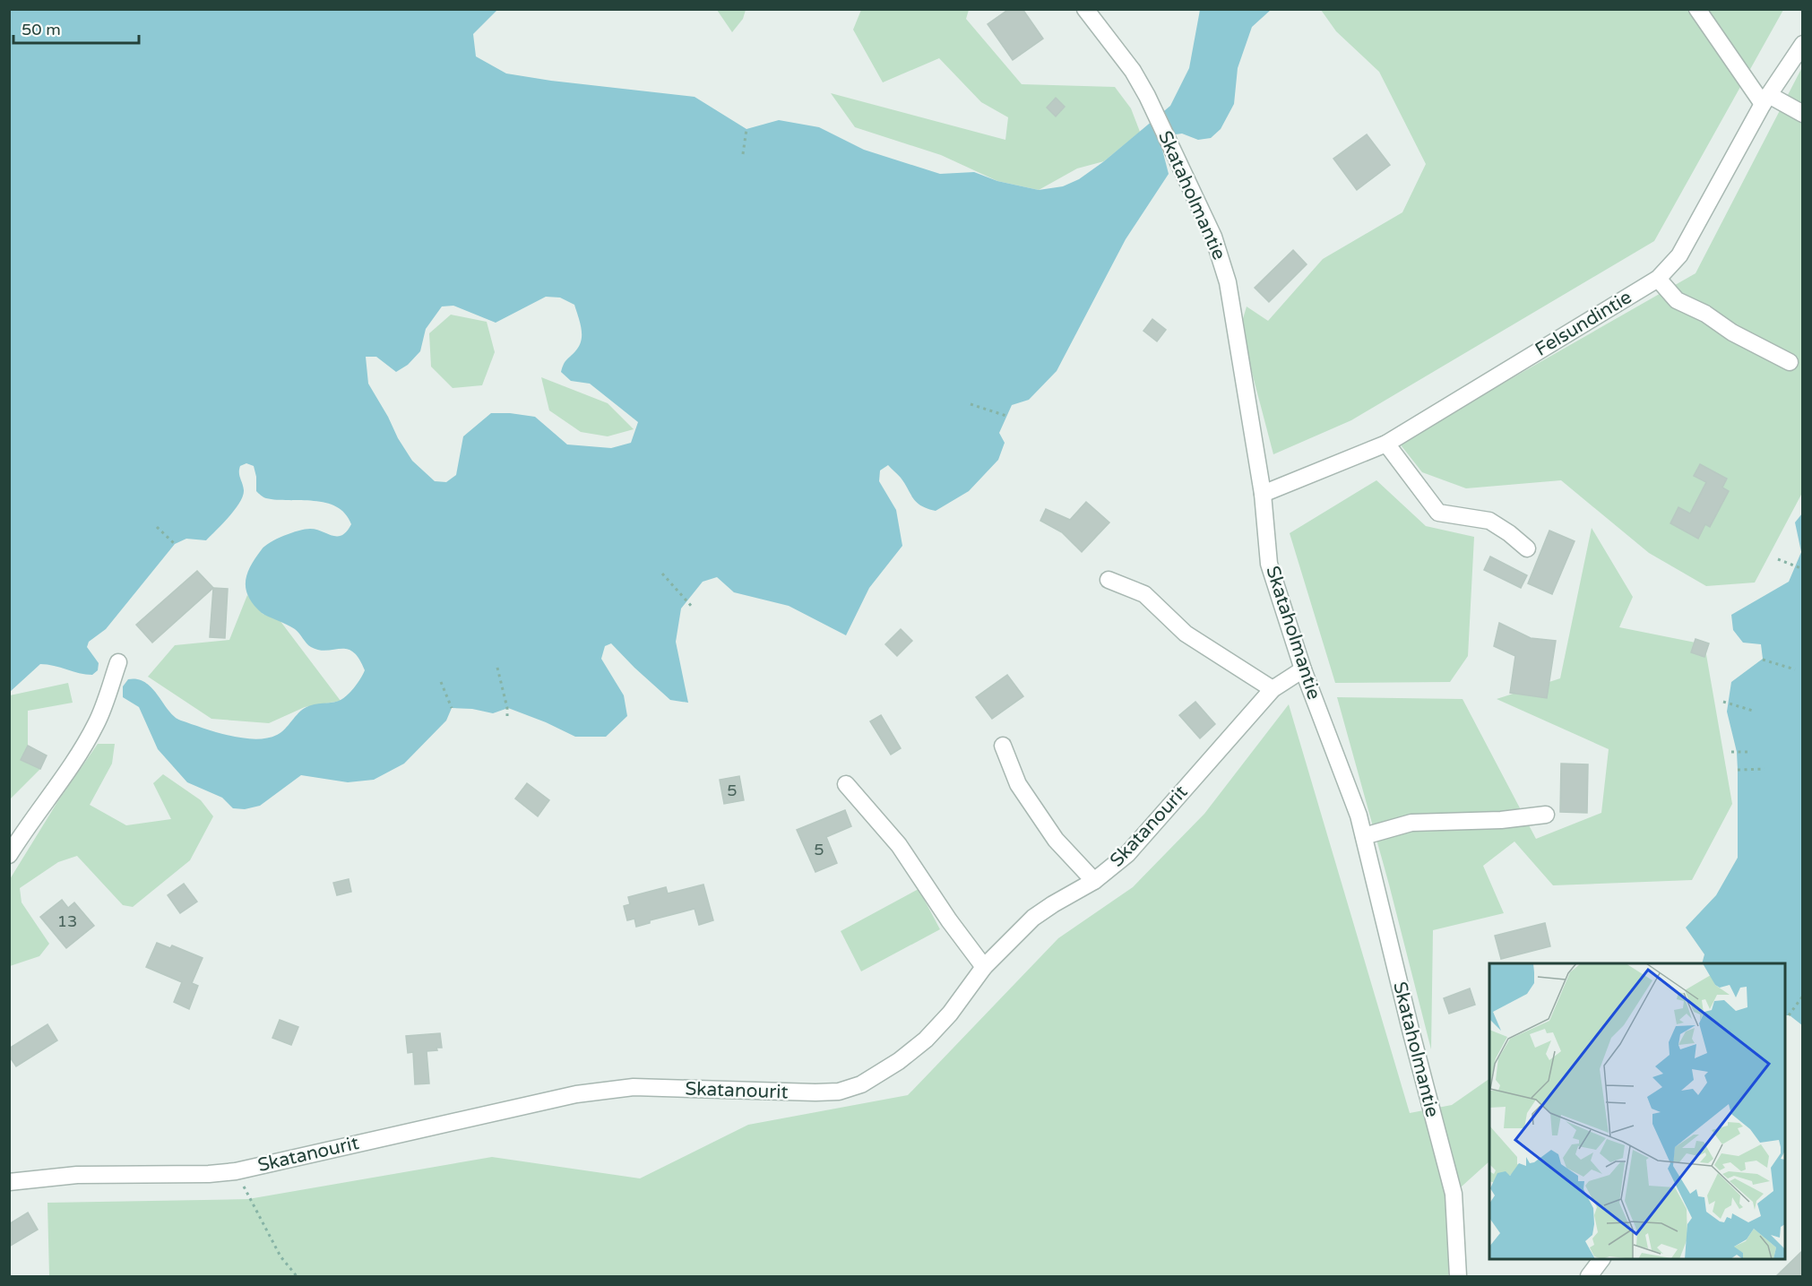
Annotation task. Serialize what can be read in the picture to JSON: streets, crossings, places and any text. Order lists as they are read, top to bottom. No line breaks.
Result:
{"streets":{"street":["Skataholmantie","Felsundintie","Skatanourit"]},"crossings":[["Skataholmantie","Felsundintie"],["Skataholmantie","Skatanourit"]],"house_numbers":["5","5","13"],"scale_bar":"50 m"}
